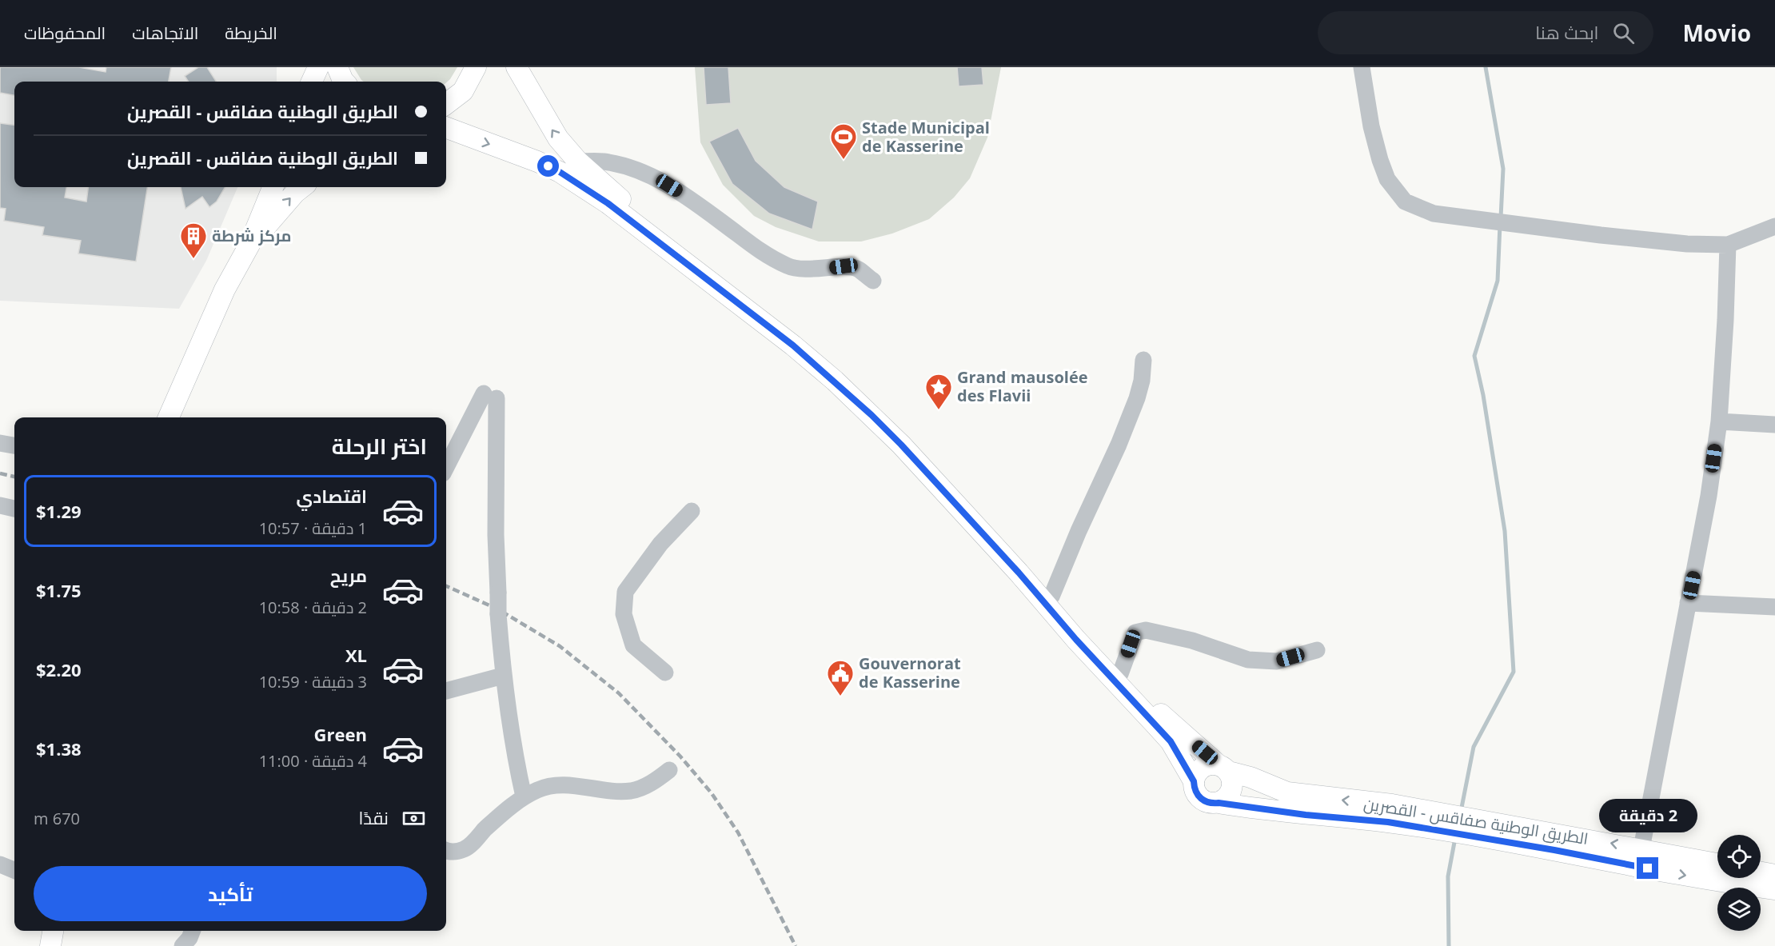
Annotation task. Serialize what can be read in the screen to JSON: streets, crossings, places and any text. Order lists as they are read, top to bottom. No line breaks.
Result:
{"streets":{"main road":["الطريق الوطنية صفاقس - القصرين"]},"places":{"sports":["Stade Municipal de Kasserine"],"building":["مركز شرطة"],"place":["Grand mausolée des Flavii"],"public building":["Gouvernorat de Kasserine"]},"page":{"header":"Movio","search":"ابحث هنا","nav":["الخريطة","الاتجاهات","المحفوظات"],"banner":["الطريق الوطنية صفاقس - القصرين","الطريق الوطنية صفاقس - القصرين"],"heading":"اختر الرحلة","list":[{"name":"اقتصادي","note":"1 دقيقة · 10:57","value":"$1.29"},{"name":"مريح","note":"2 دقيقة · 10:58","value":"$1.75"},{"name":"XL","note":"3 دقيقة · 10:59","value":"$2.20"},{"name":"Green","note":"4 دقيقة · 11:00","value":"$1.38"}],"pay":["نقدًا","670 m"],"bubble":"2 دقيقة","buttons":"تأكيد"}}
